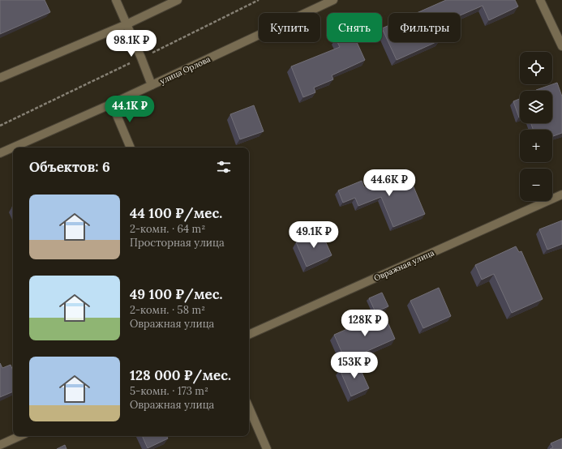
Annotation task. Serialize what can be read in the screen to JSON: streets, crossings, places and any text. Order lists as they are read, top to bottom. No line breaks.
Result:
{"streets":{"street":["улица Орлова","Овражная улица"]},"page":{"chip":["Купить","Снять","Фильтры"],"price":["98.1K ₽","44.1K ₽","44.6K ₽","49.1K ₽","128K ₽","153K ₽"],"map_buttons":["+","−"],"heading":"Объектов: 6","list":[{"name":"44 100 ₽/мес.","note":"2-комн. · 64 m² · Просторная улица"},{"name":"49 100 ₽/мес.","note":"2-комн. · 58 m² · Овражная улица"},{"name":"128 000 ₽/мес.","note":"5-комн. · 173 m² · Овражная улица"}]}}
